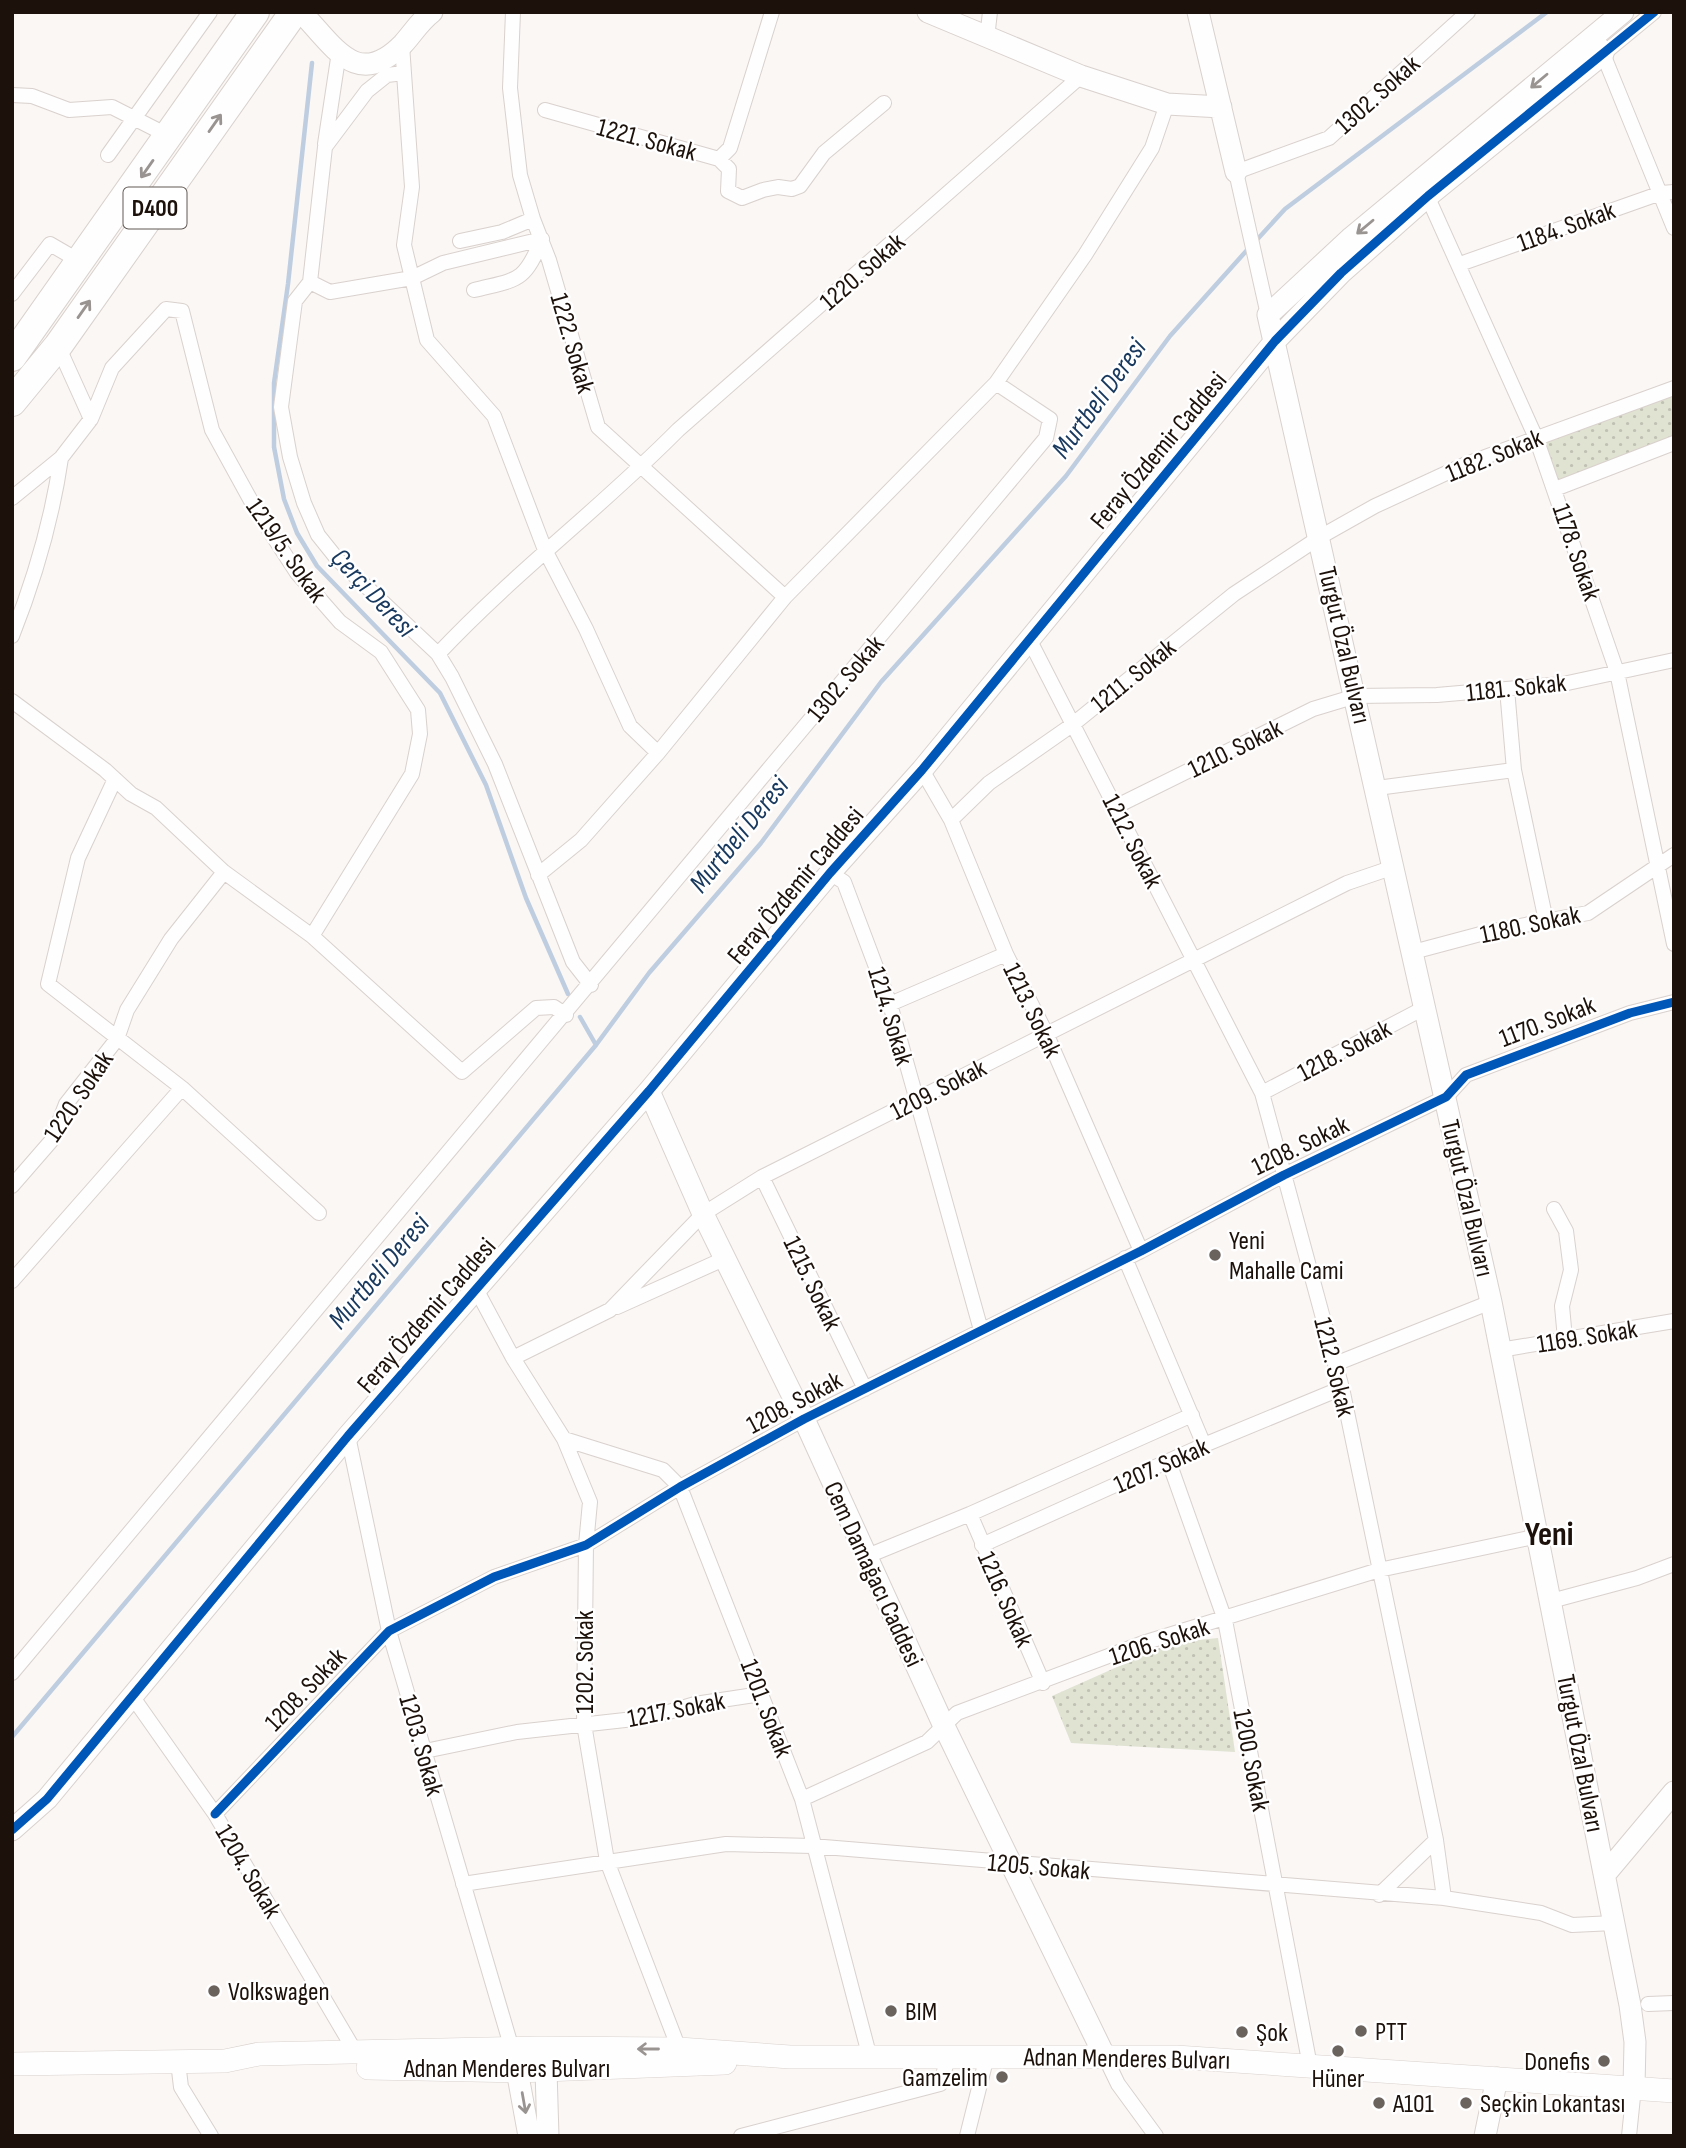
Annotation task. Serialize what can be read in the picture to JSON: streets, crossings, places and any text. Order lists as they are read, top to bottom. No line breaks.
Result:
{"streets":{"highway":["D400"],"main road":["Adnan Menderes Bulvarı"],"street":["1302. Sokak","1221. Sokak","1184. Sokak","1220. Sokak","1222. Sokak","Feray Özdemir Caddesi","1182. Sokak","1219/5. Sokak","1178. Sokak","Turgut Özal Bulvarı","1211. Sokak","1181. Sokak","1210. Sokak","1212. Sokak","1180. Sokak","1213. Sokak","1214. Sokak","1170. Sokak","1218. Sokak","1209. Sokak","1208. Sokak","1215. Sokak","1169. Sokak","1207. Sokak","Cem Damağacı Caddesi","1216. Sokak","1206. Sokak","1202. Sokak","1201. Sokak","1217. Sokak","1203. Sokak","1200. Sokak","1205. Sokak","1204. Sokak"]},"crossings":[["1184. Sokak","1178. Sokak"],["1220. Sokak","1222. Sokak"],["Feray Özdemir Caddesi","1178. Sokak"],["Feray Özdemir Caddesi","Turgut Özal Bulvarı"],["Feray Özdemir Caddesi","1212. Sokak"],["Feray Özdemir Caddesi","1213. Sokak"],["Feray Özdemir Caddesi","1214. Sokak"],["Feray Özdemir Caddesi","Cem Damağacı Caddesi"],["Feray Özdemir Caddesi","1202. Sokak"],["Feray Özdemir Caddesi","1203. Sokak"],["Feray Özdemir Caddesi","1204. Sokak"],["1182. Sokak","1178. Sokak"],["1182. Sokak","Turgut Özal Bulvarı"],["1182. Sokak","1211. Sokak"],["1178. Sokak","1181. Sokak"],["1178. Sokak","1180. Sokak"],["Turgut Özal Bulvarı","1211. Sokak"],["Turgut Özal Bulvarı","1181. Sokak"],["Turgut Özal Bulvarı","1210. Sokak"],["Turgut Özal Bulvarı","1180. Sokak"],["Turgut Özal Bulvarı","1170. Sokak"],["Turgut Özal Bulvarı","1218. Sokak"],["Turgut Özal Bulvarı","1209. Sokak"],["Turgut Özal Bulvarı","1208. Sokak"],["Turgut Özal Bulvarı","1169. Sokak"],["Turgut Özal Bulvarı","1206. Sokak"],["Turgut Özal Bulvarı","1205. Sokak"],["Turgut Özal Bulvarı","Adnan Menderes Bulvarı"],["1211. Sokak","1212. Sokak"],["1211. Sokak","1213. Sokak"],["1181. Sokak","1210. Sokak"],["1210. Sokak","1212. Sokak"],["1212. Sokak","1218. Sokak"],["1212. Sokak","1209. Sokak"],["1212. Sokak","1208. Sokak"],["1212. Sokak","1207. Sokak"],["1212. Sokak","1206. Sokak"],["1212. Sokak","1205. Sokak"],["1213. Sokak","1209. Sokak"],["1213. Sokak","1208. Sokak"],["1214. Sokak","1209. Sokak"],["1214. Sokak","1208. Sokak"],["1170. Sokak","1208. Sokak"],["1209. Sokak","1215. Sokak"],["1209. Sokak","Cem Damağacı Caddesi"],["1209. Sokak","1202. Sokak"],["1208. Sokak","1215. Sokak"],["1208. Sokak","Cem Damağacı Caddesi"],["1208. Sokak","1202. Sokak"],["1208. Sokak","1201. Sokak"],["1208. Sokak","1203. Sokak"],["1208. Sokak","1204. Sokak"],["1207. Sokak","Cem Damağacı Caddesi"],["1207. Sokak","1216. Sokak"],["1207. Sokak","1200. Sokak"],["Cem Damağacı Caddesi","1206. Sokak"],["Cem Damağacı Caddesi","1205. Sokak"],["Cem Damağacı Caddesi","Adnan Menderes Bulvarı"],["1216. Sokak","1206. Sokak"],["1206. Sokak","1201. Sokak"],["1206. Sokak","1200. Sokak"],["1202. Sokak","1217. Sokak"],["1202. Sokak","1205. Sokak"],["1202. Sokak","Adnan Menderes Bulvarı"],["1201. Sokak","1217. Sokak"],["1201. Sokak","1205. Sokak"],["1201. Sokak","Adnan Menderes Bulvarı"],["1217. Sokak","1203. Sokak"],["1203. Sokak","1205. Sokak"],["1203. Sokak","Adnan Menderes Bulvarı"],["1200. Sokak","1205. Sokak"],["1200. Sokak","Adnan Menderes Bulvarı"],["1204. Sokak","Adnan Menderes Bulvarı"]],"districts":["Yeni"],"water":["Murtbeli Deresi","Çerçi Deresi"],"places":["Yeni Mahalle Cami","Volkswagen","BIM","PTT","Şok","Hüner","Donefis","Gamzelim","A101","Seçkin Lokantası"]}
